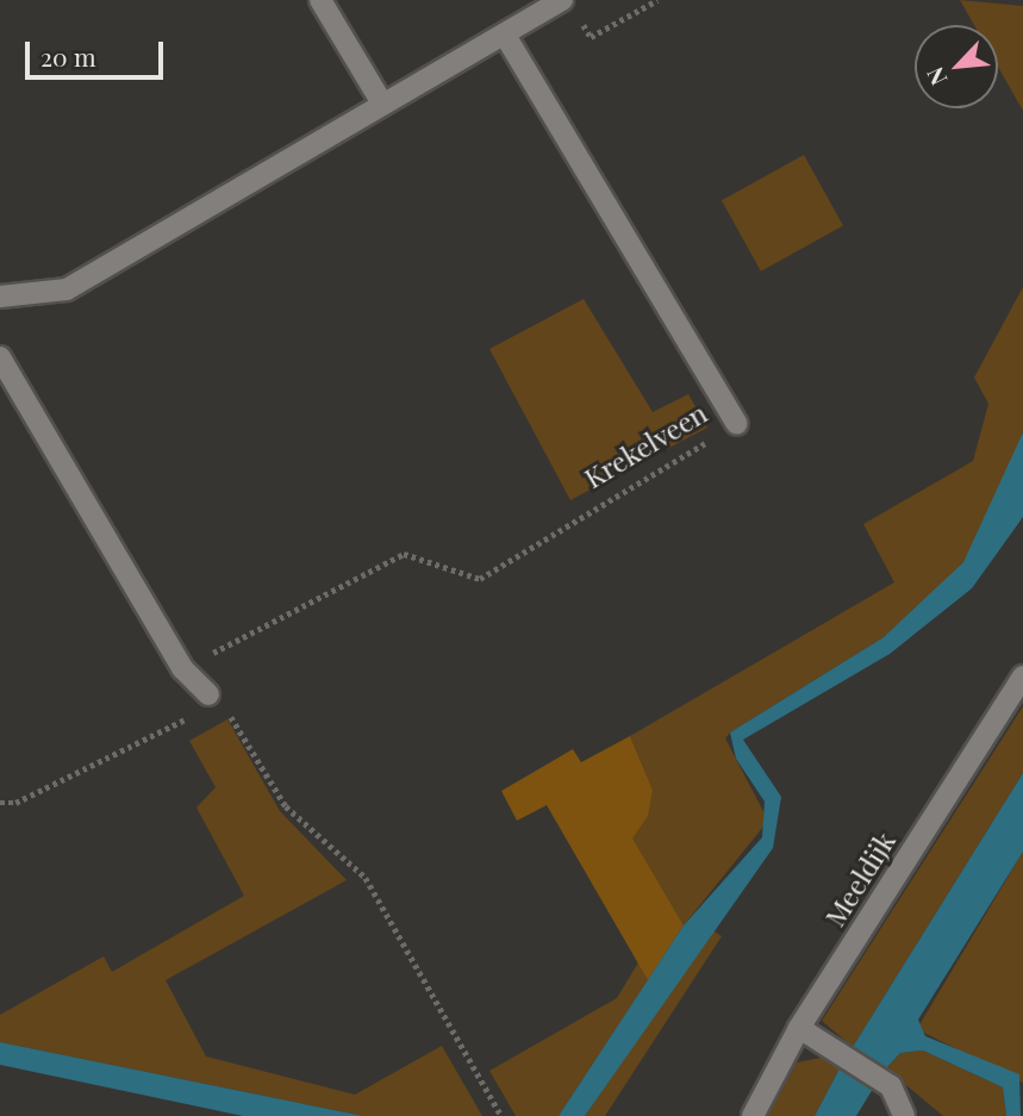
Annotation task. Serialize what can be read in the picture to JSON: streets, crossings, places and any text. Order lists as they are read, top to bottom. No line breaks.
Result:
{"streets":{"street":["Krekelveen","Meeldijk"]},"scale_bar":"20 m","north":"bottom left"}
